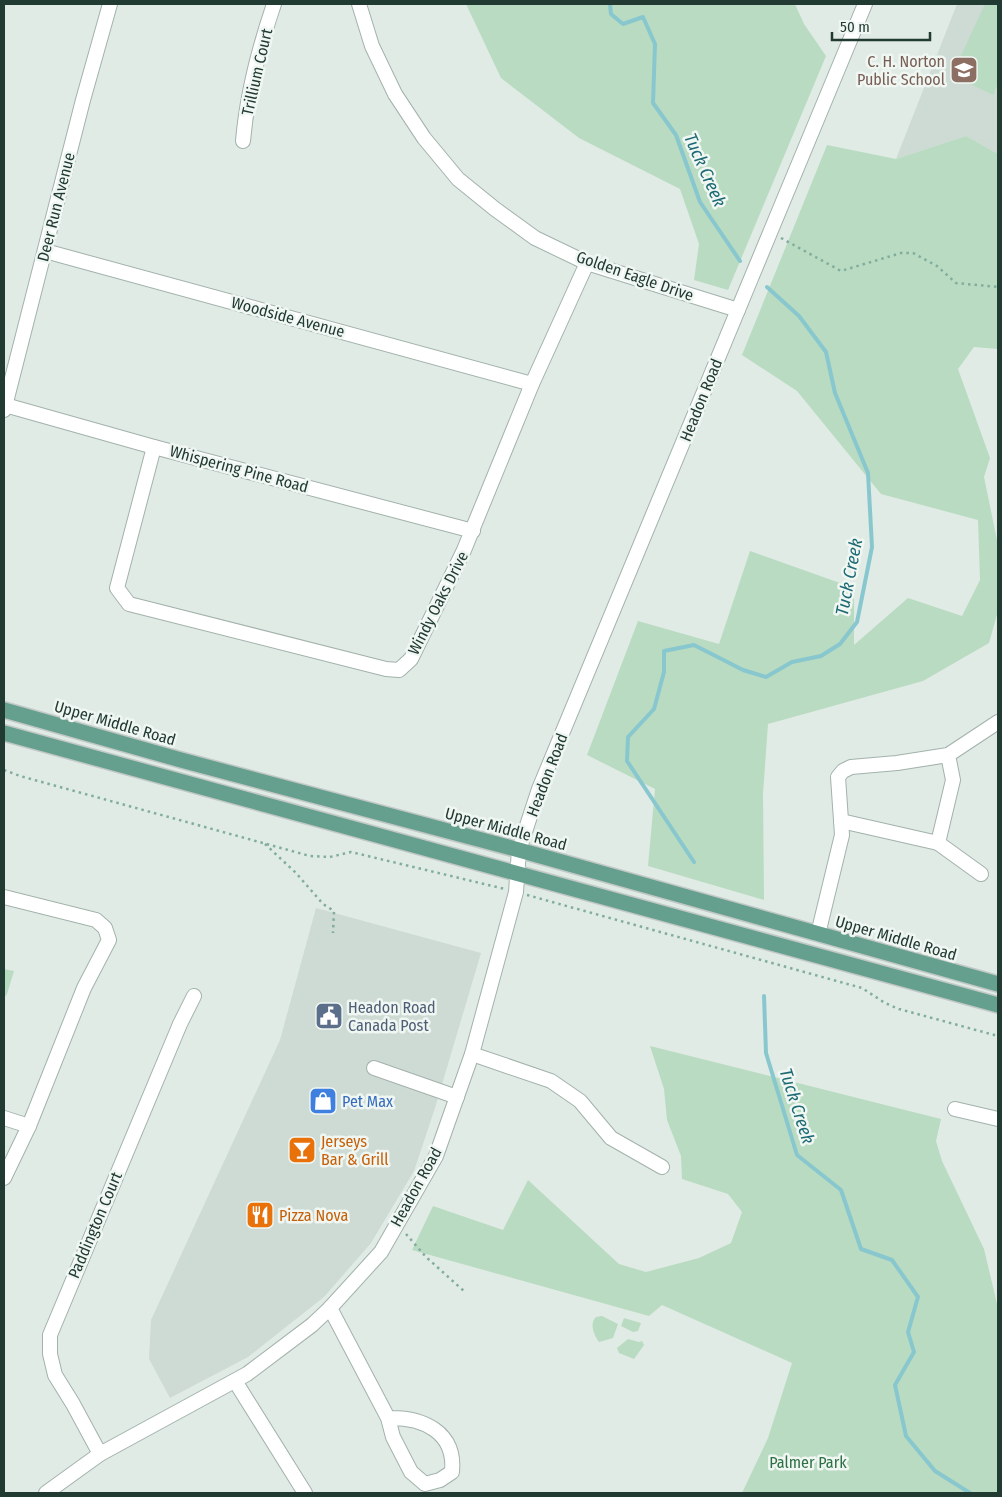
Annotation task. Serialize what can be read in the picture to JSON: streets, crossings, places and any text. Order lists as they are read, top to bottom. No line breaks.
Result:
{"streets":{"main road":["Upper Middle Road"],"street":["Trillium Court","Deer Run Avenue","Golden Eagle Drive","Woodside Avenue","Headon Road","Whispering Pine Road","Windy Oaks Drive","Paddington Court"]},"crossings":[["Deer Run Avenue","Woodside Avenue"],["Deer Run Avenue","Whispering Pine Road"],["Golden Eagle Drive","Headon Road"],["Golden Eagle Drive","Windy Oaks Drive"],["Woodside Avenue","Windy Oaks Drive"],["Headon Road","Upper Middle Road"],["Headon Road","Paddington Court"],["Whispering Pine Road","Windy Oaks Drive"]],"water":["Tuck Creek"],"parks":["Palmer Park"],"places":{"school or university":["C. H. Norton Public School"],"public building":["Headon Road Canada Post"],"shop":["Pet Max"],"bar":["Jerseys Bar & Grill"],"restaurant":["Pizza Nova"]},"scale_bar":"50 m"}
